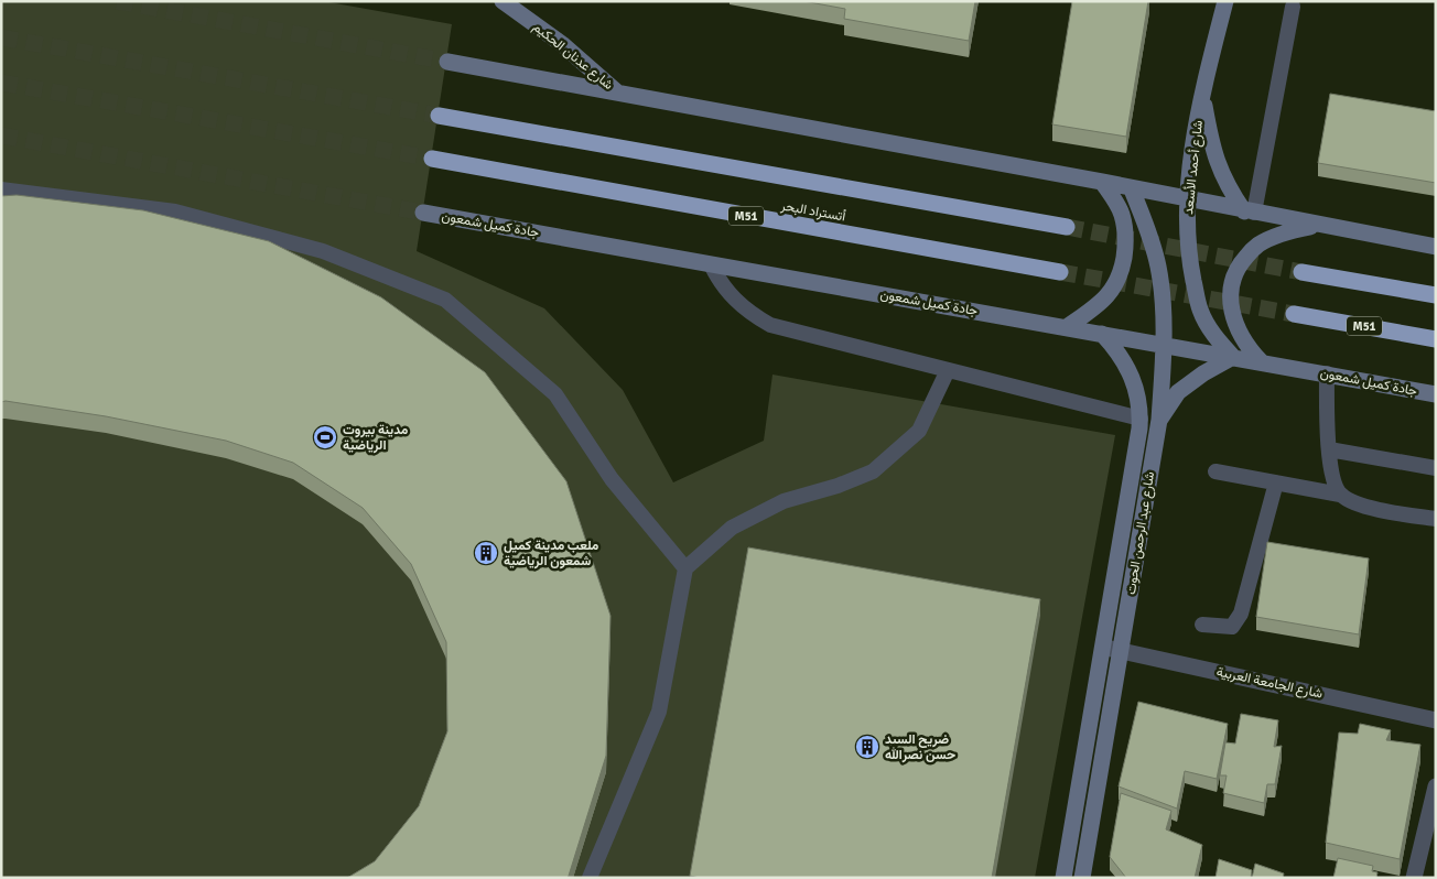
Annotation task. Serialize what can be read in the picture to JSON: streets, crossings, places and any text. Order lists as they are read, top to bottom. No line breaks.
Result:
{"streets":{"highway":["أتستراد البحر","M51"],"main road":["شارع عدنان الحكيم","شارع أحمد الأسعد","جادة كميل شمعون","شارع عبد الرحمن الحوت"],"street":["شارع الجامعة العربية"]},"crossings":[["شارع أحمد الأسعد","جادة كميل شمعون"],["جادة كميل شمعون","شارع عبد الرحمن الحوت"],["شارع عبد الرحمن الحوت","شارع الجامعة العربية"]],"places":{"sports":["مدينة بيروت الرياضية"],"building":["ملعب مدينة كميل شمعون الرياضية","ضريح السيد حسن نصرالله"]}}
